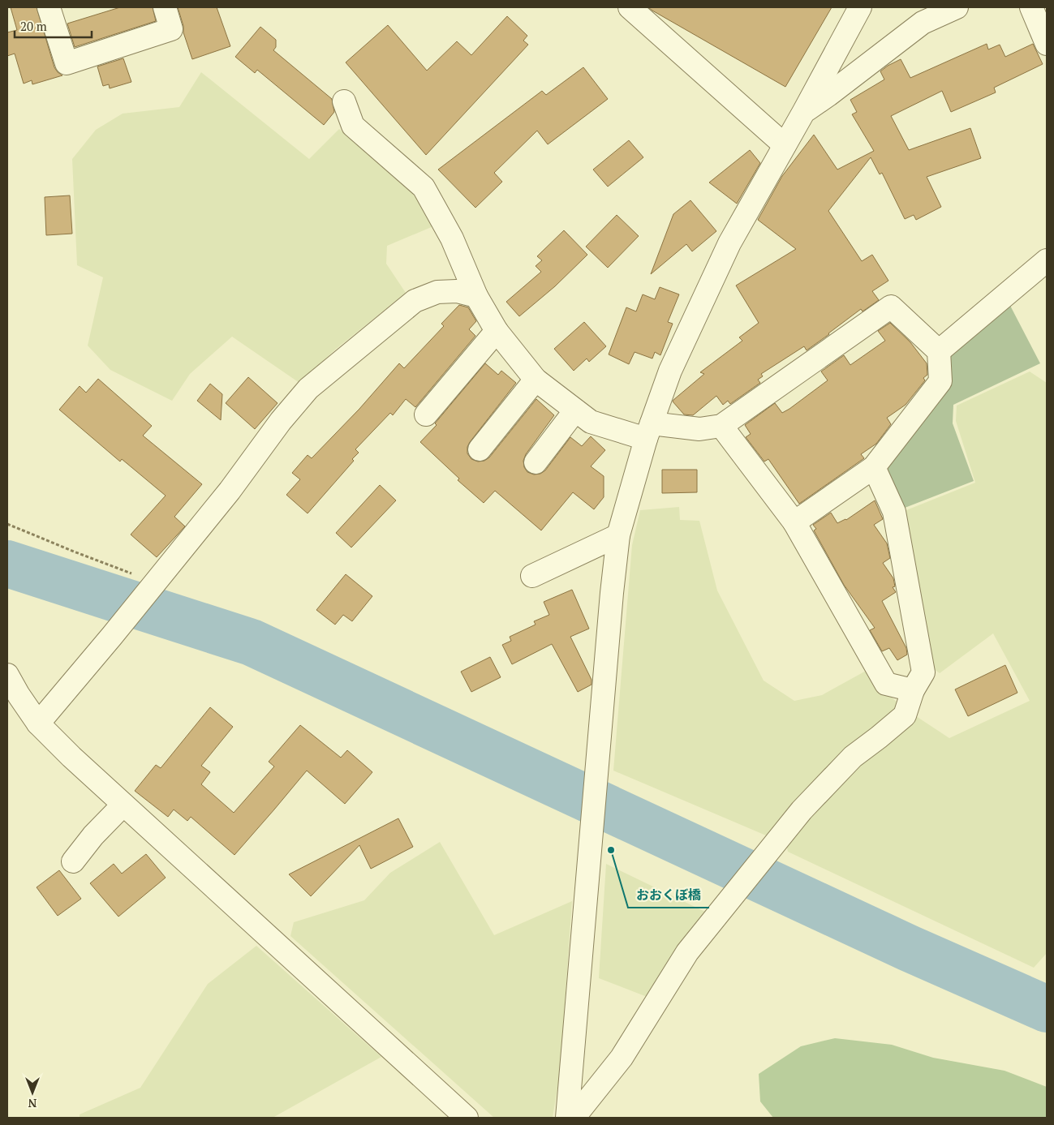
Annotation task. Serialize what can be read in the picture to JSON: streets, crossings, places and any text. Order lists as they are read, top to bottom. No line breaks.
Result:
{"places":["おおくぼ橋"],"scale_bar":"20 m","north":"bottom"}
